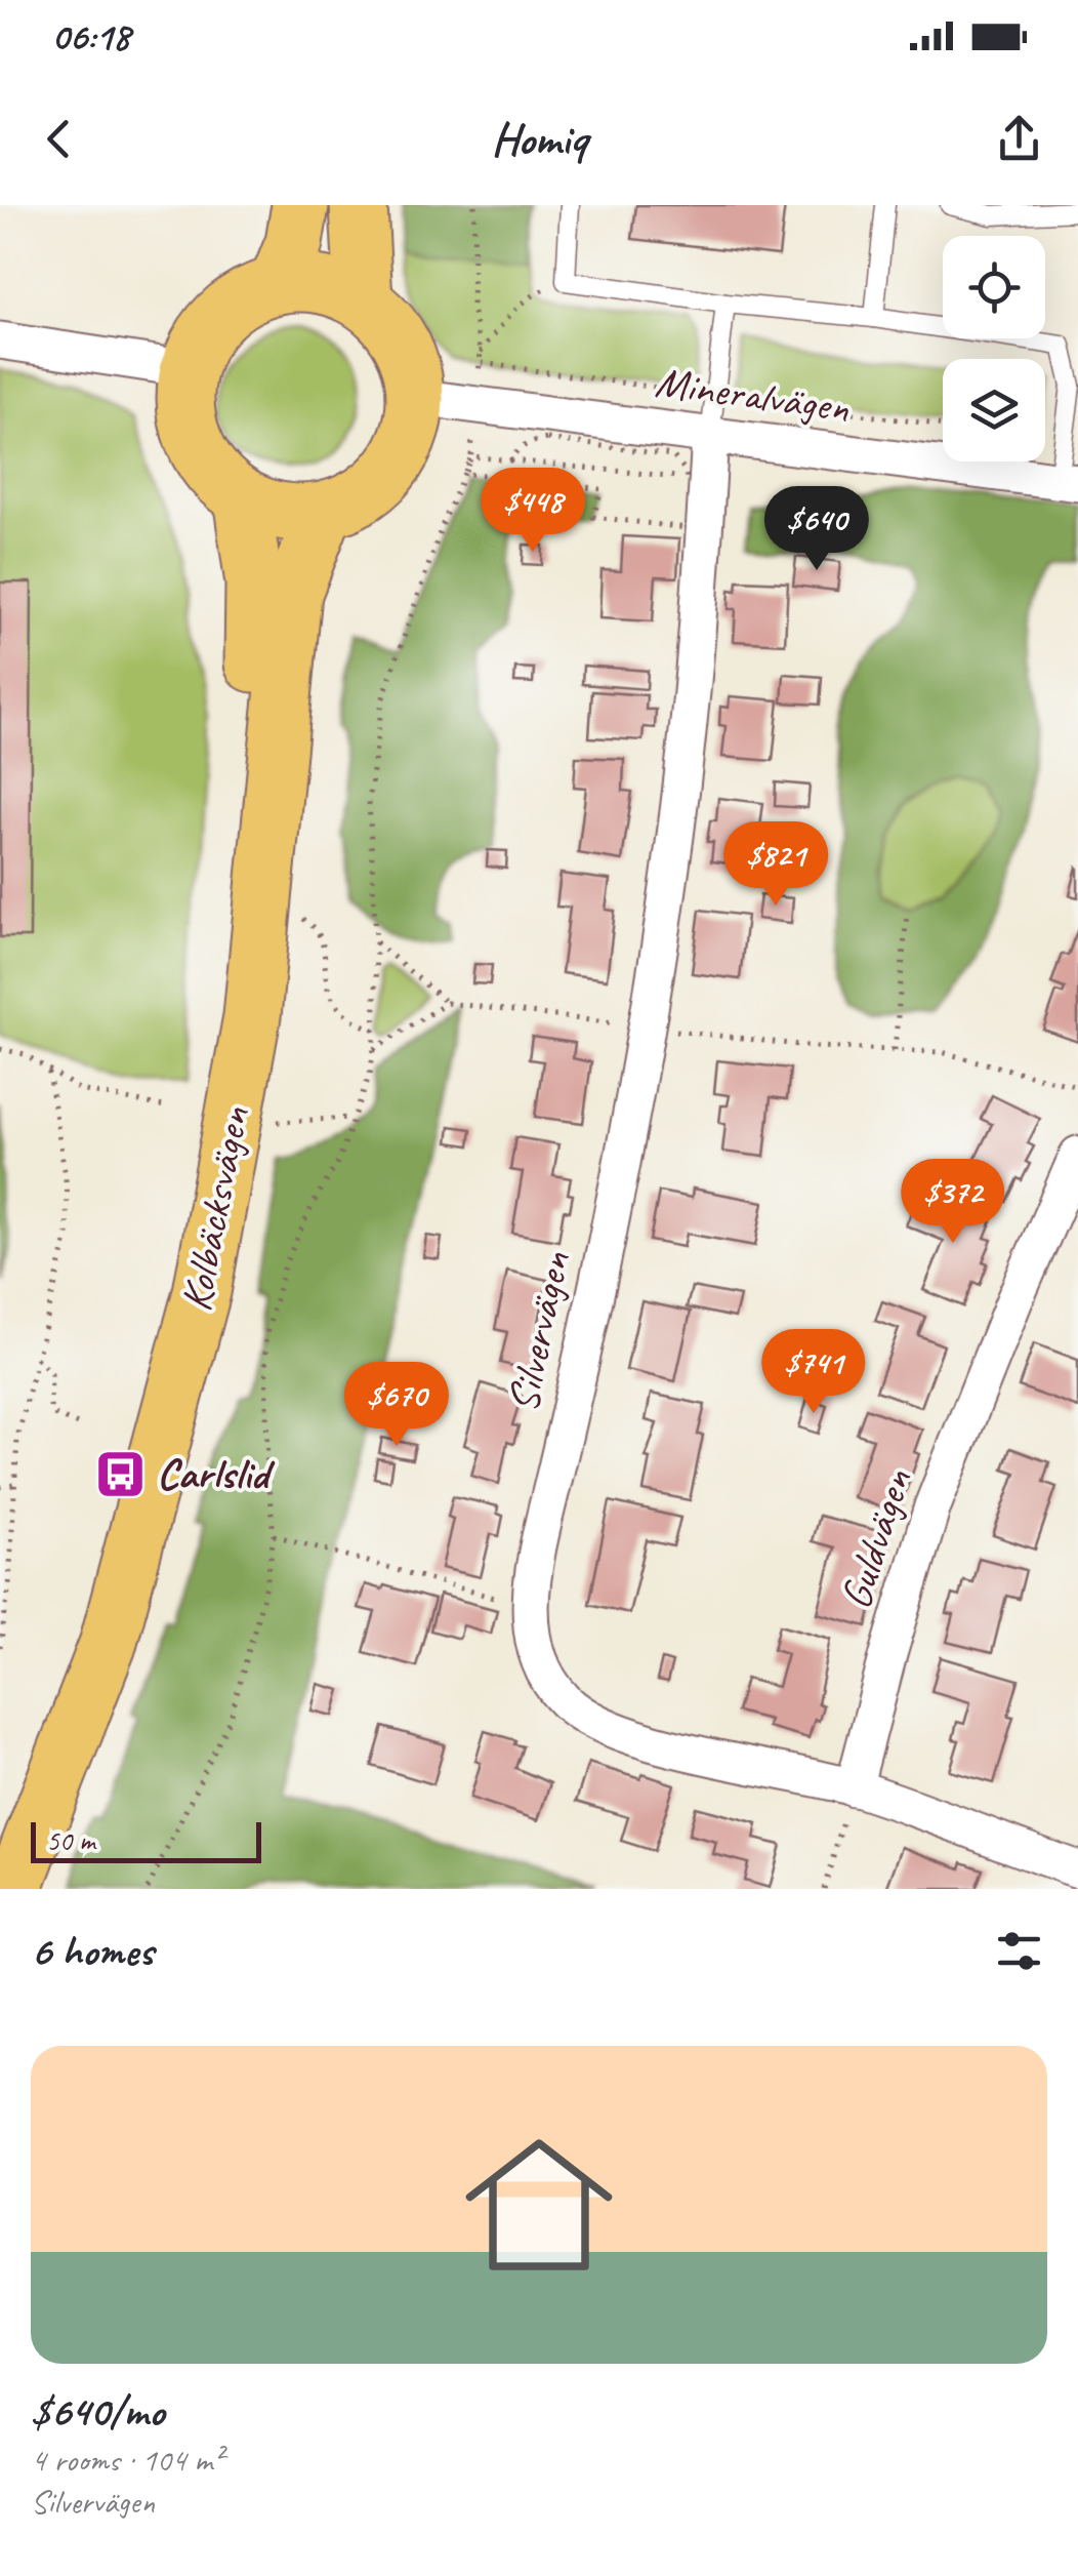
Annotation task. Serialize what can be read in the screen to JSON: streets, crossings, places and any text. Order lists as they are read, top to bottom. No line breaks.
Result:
{"streets":{"highway":["Kolbäcksvägen"],"street":["Mineralvägen","Silvervägen","Guldvägen"]},"crossings":[["Mineralvägen","Kolbäcksvägen"],["Silvervägen","Guldvägen"]],"places":{"bus stop":["Carlslid"]},"scale_bar":"50 m","page":{"status":"06:18","header":"Homiq","price":["$448","$640","$821","$372","$741","$670"],"scale":"50 m","heading":"6 homes","list":[{"name":"$640/mo","note":"4 rooms · 104 m² · Silvervägen"}]}}
